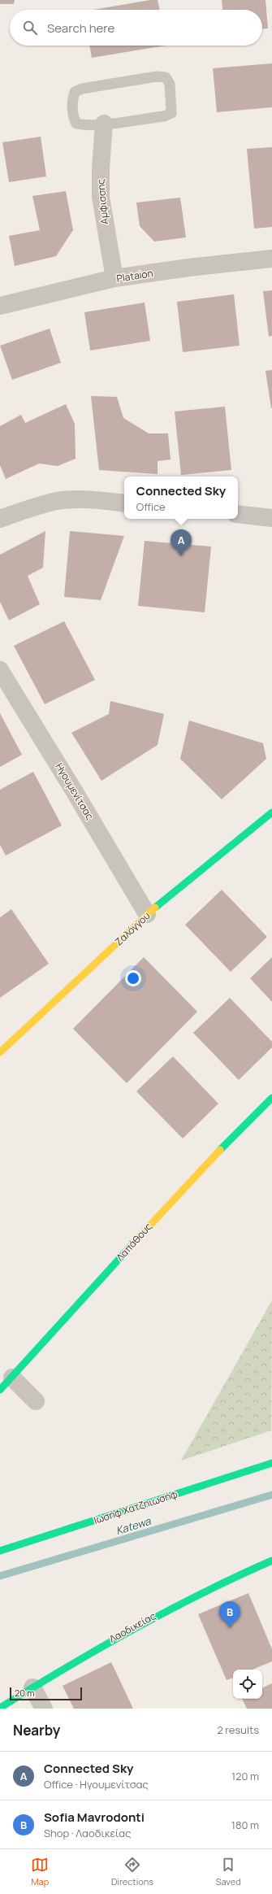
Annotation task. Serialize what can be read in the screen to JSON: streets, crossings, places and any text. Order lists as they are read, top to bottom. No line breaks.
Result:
{"streets":{"street":["Αμφισσης","Plataion","Ηγουμενίτσας","Ζαλόγγου","Λαπάθους","Ιωσήφ Χατζηιωσήφ","Λαοδικείας"]},"crossings":[["Αμφισσης","Plataion"],["Ηγουμενίτσας","Ζαλόγγου"]],"water":["Katewa"],"scale_bar":"20 m","page":{"search":"Search here","popup":["Connected Sky","Office"],"pins":["A","B"],"scale":"20 m","heading":["Nearby","2 results"],"list":[{"mark":"A","name":"Connected Sky","note":"Office · Ηγουμενίτσας","value":"120 m"},{"mark":"B","name":"Sofia Mavrodonti","note":"Shop · Λαοδικείας","value":"180 m"}],"nav":["Map","Directions","Saved"]}}
